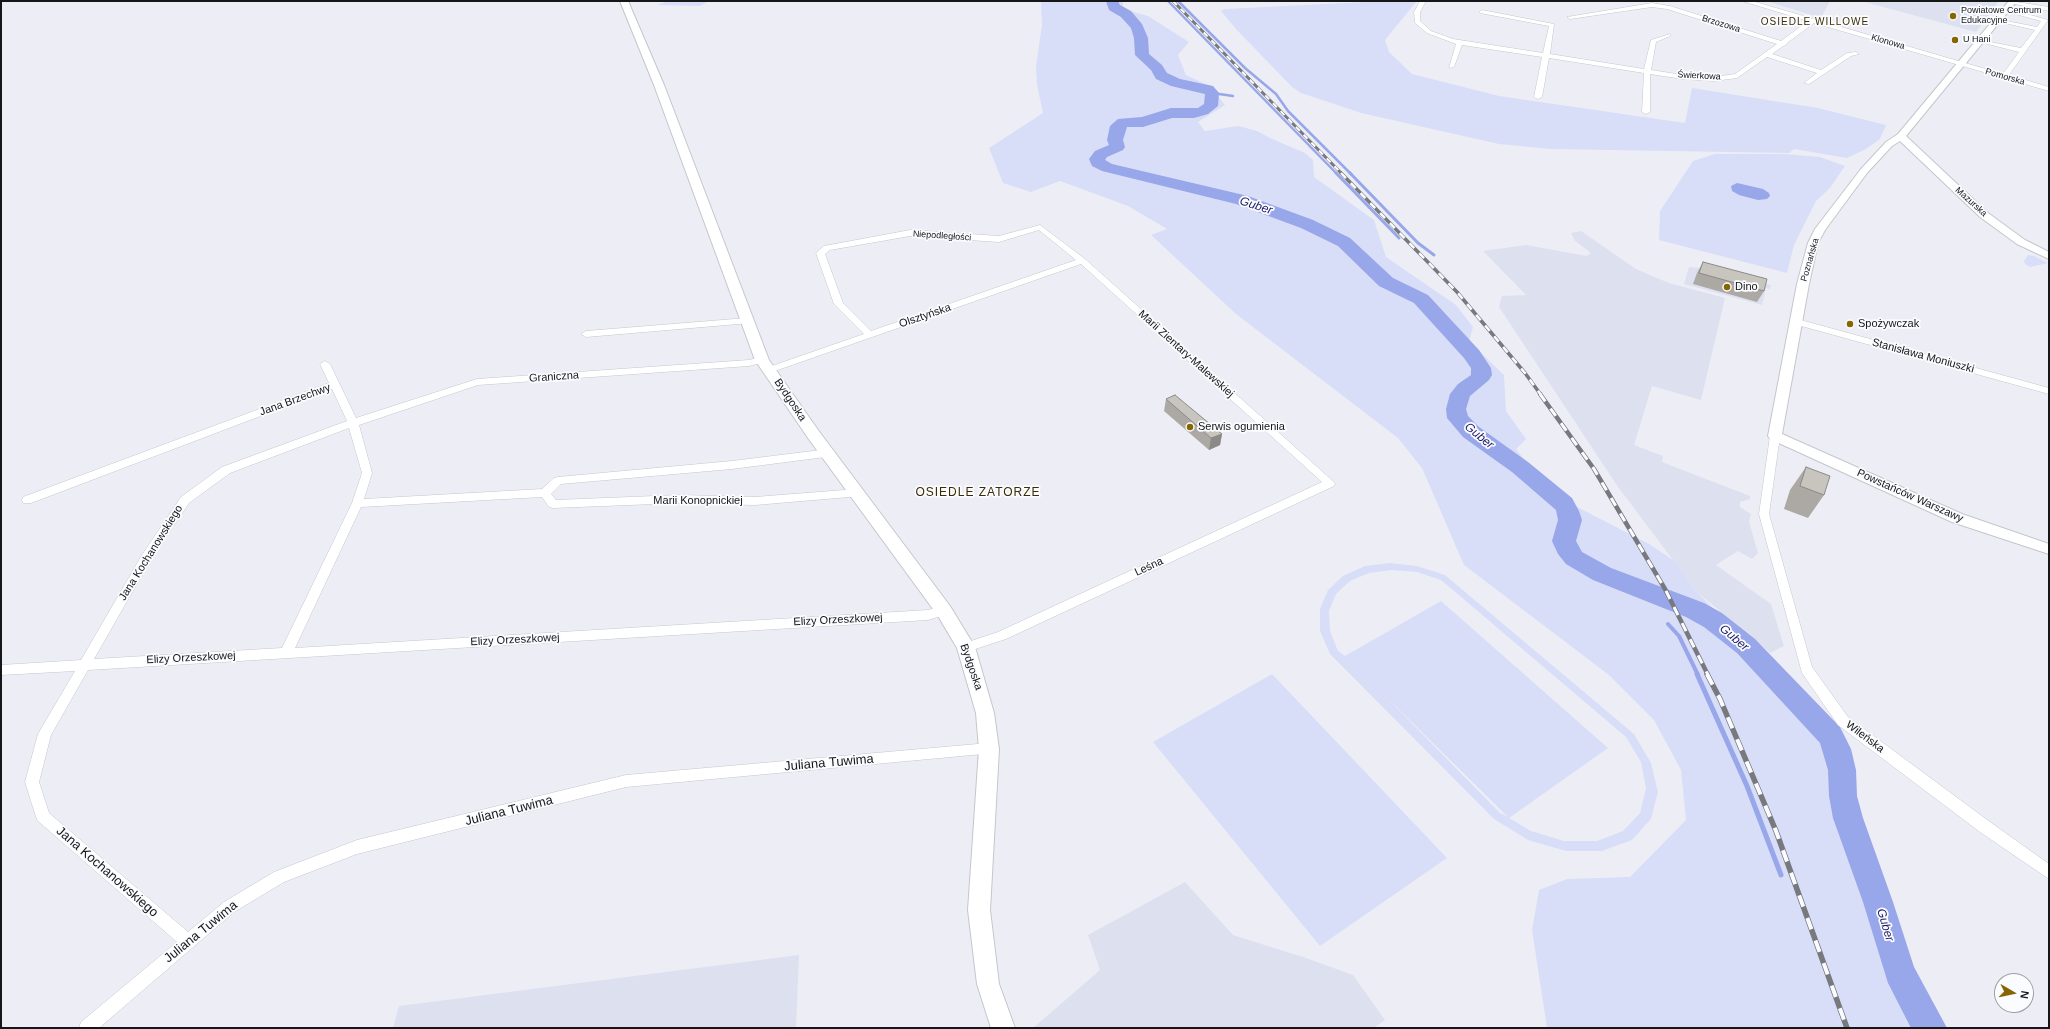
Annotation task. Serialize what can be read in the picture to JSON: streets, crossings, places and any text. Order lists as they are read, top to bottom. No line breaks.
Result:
{"streets":{"main road":["Bydgoska"],"street":["Brzozowa","Klonowa","Świerkowa","Pomorska","Mazurska","Niepodległości","Poznańska","Olsztyńska","Marii Zientary-Malewskiej","Stanisława Moniuszki","Graniczna","Jana Brzechwy","Powstańców Warszawy","Marii Konopnickiej","Jana Kochanowskiego","Leśna","Elizy Orzeszkowej","Wileńska","Juliana Tuwima"]},"crossings":[["Brzozowa","Świerkowa"],["Klonowa","Świerkowa"],["Klonowa","Pomorska"],["Klonowa","Poznańska"],["Pomorska","Poznańska"],["Mazurska","Poznańska"],["Niepodległości","Olsztyńska"],["Niepodległości","Marii Zientary-Malewskiej"],["Poznańska","Stanisława Moniuszki"],["Poznańska","Powstańców Warszawy"],["Poznańska","Wileńska"],["Olsztyńska","Marii Zientary-Malewskiej"],["Olsztyńska","Graniczna"],["Olsztyńska","Bydgoska"],["Marii Zientary-Malewskiej","Leśna"],["Graniczna","Jana Brzechwy"],["Graniczna","Bydgoska"],["Graniczna","Jana Kochanowskiego"],["Jana Brzechwy","Jana Kochanowskiego"],["Jana Brzechwy","Elizy Orzeszkowej"],["Bydgoska","Marii Konopnickiej"],["Bydgoska","Leśna"],["Bydgoska","Elizy Orzeszkowej"],["Bydgoska","Juliana Tuwima"],["Jana Kochanowskiego","Elizy Orzeszkowej"],["Jana Kochanowskiego","Juliana Tuwima"]],"districts":["OSIEDLE WILLOWE","OSIEDLE ZATORZE"],"water":["Guber"],"places":["Powiatowe Centrum Edukacyjne","U Hani","Dino","Spożywczak","Serwis ogumienia"],"north":"right"}
